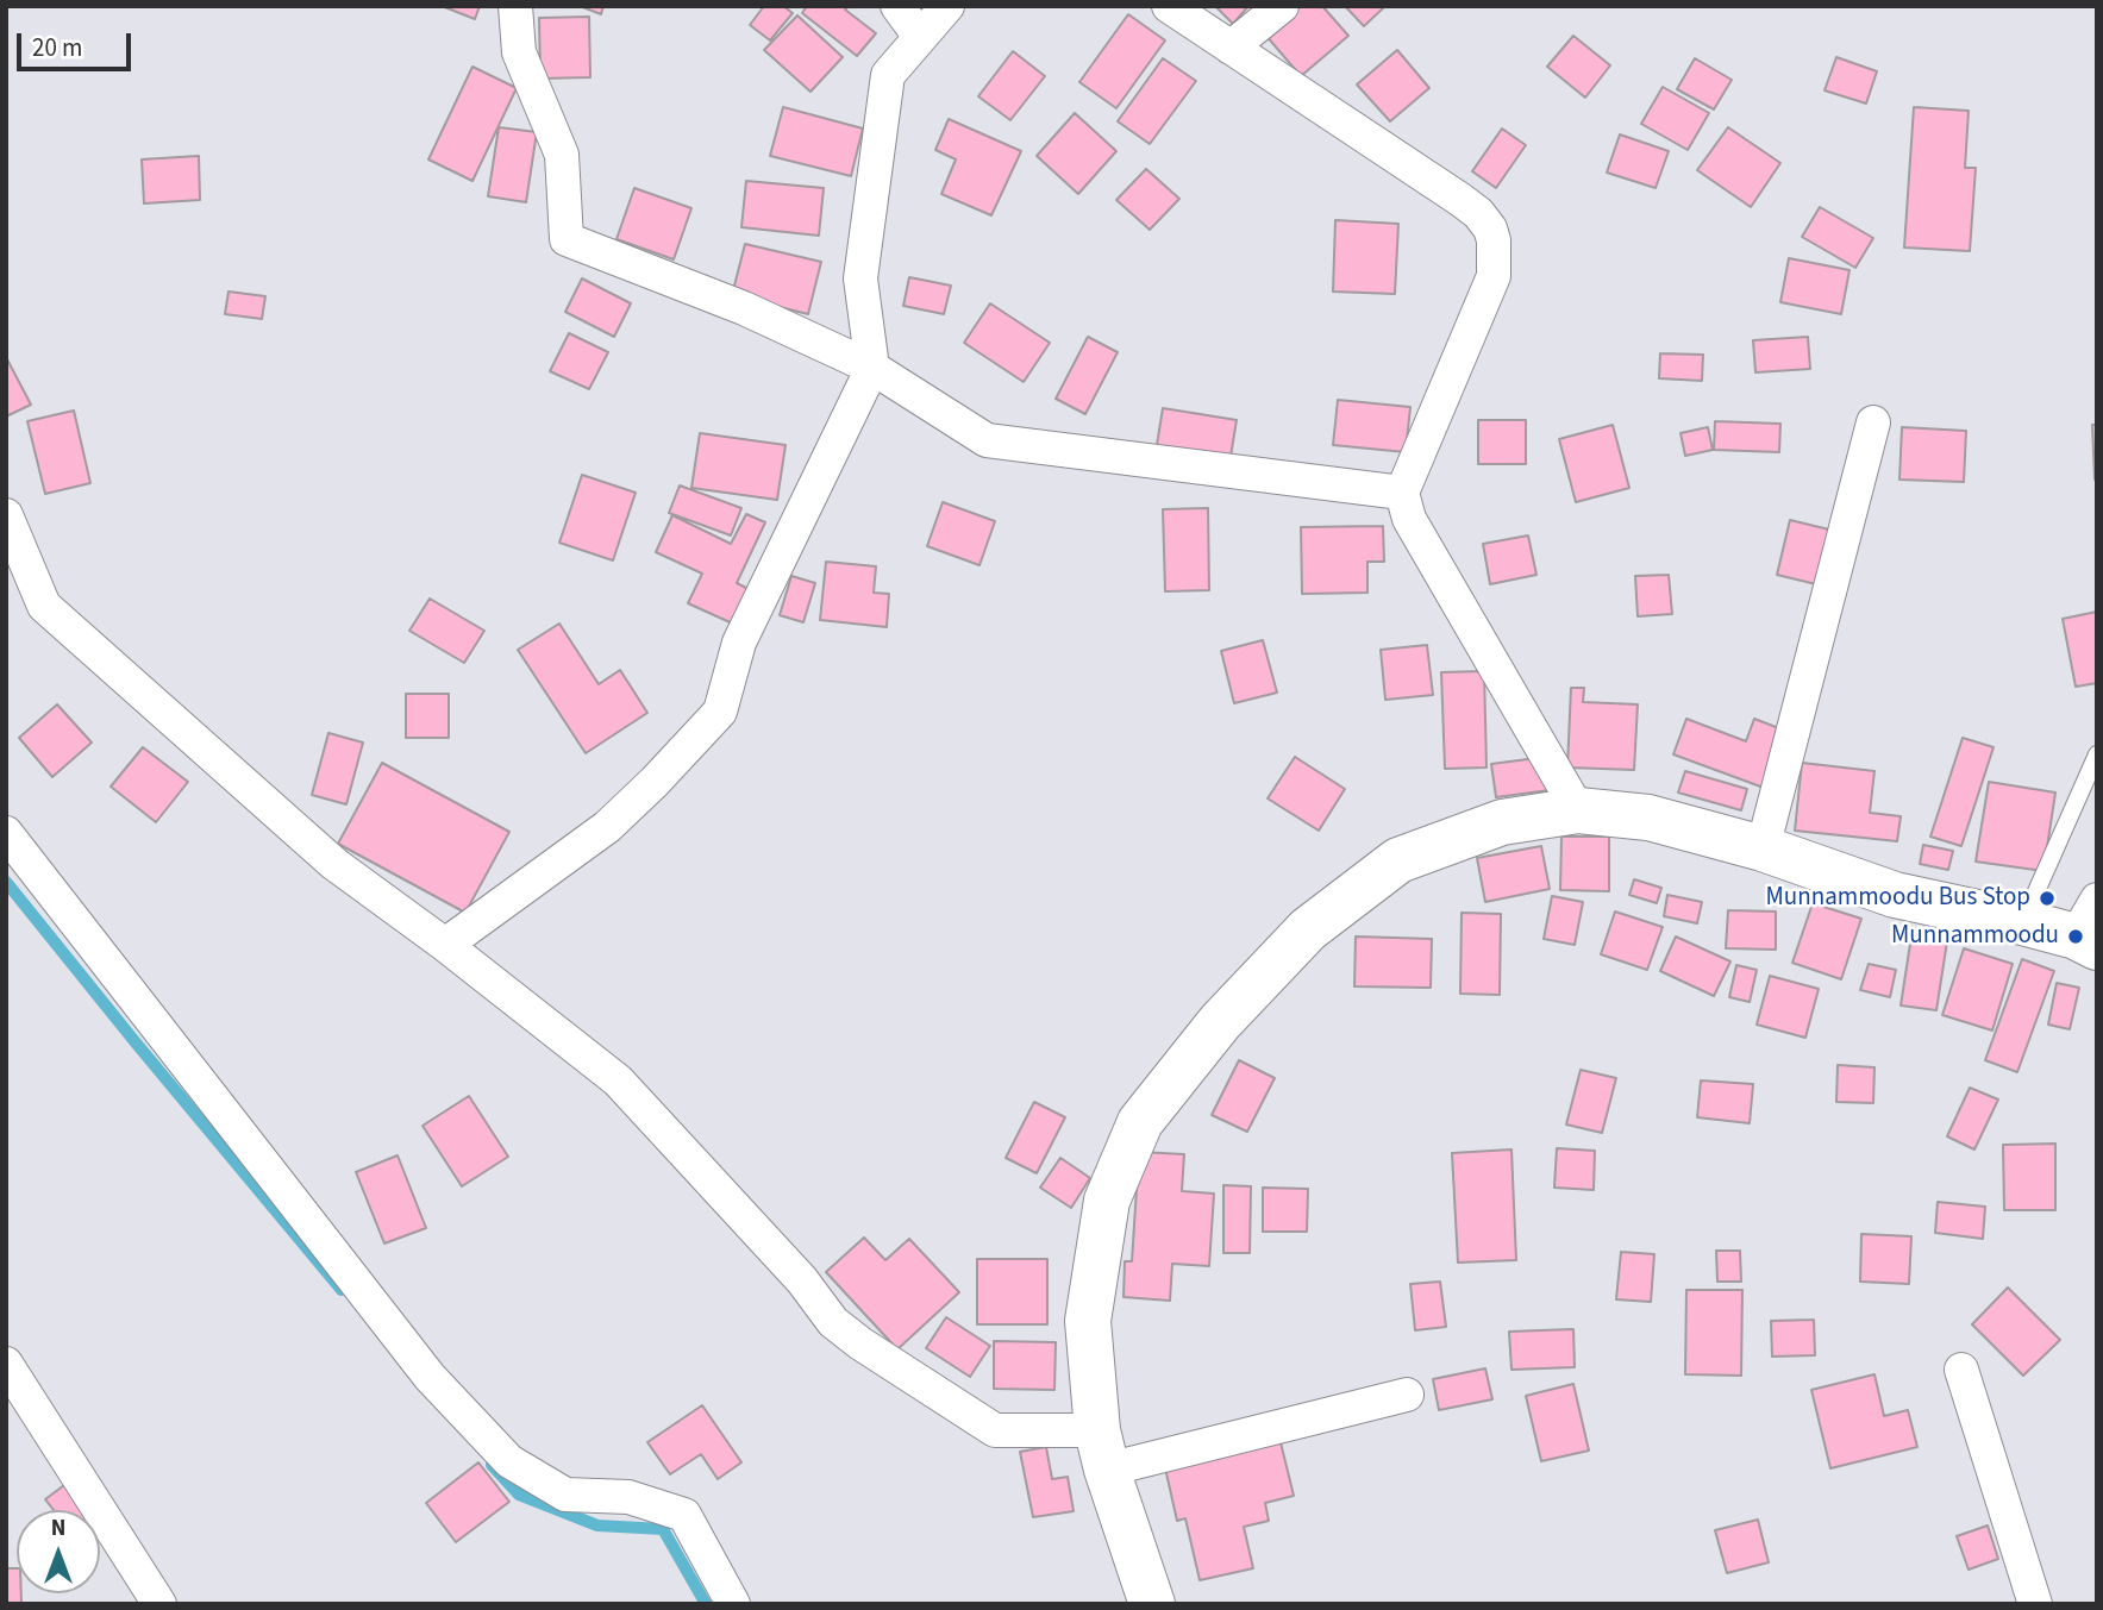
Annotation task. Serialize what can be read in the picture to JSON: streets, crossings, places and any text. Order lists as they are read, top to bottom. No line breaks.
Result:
{"places":["Munnammoodu Bus Stop","Munnammoodu"],"scale_bar":"20 m","north":"top"}
